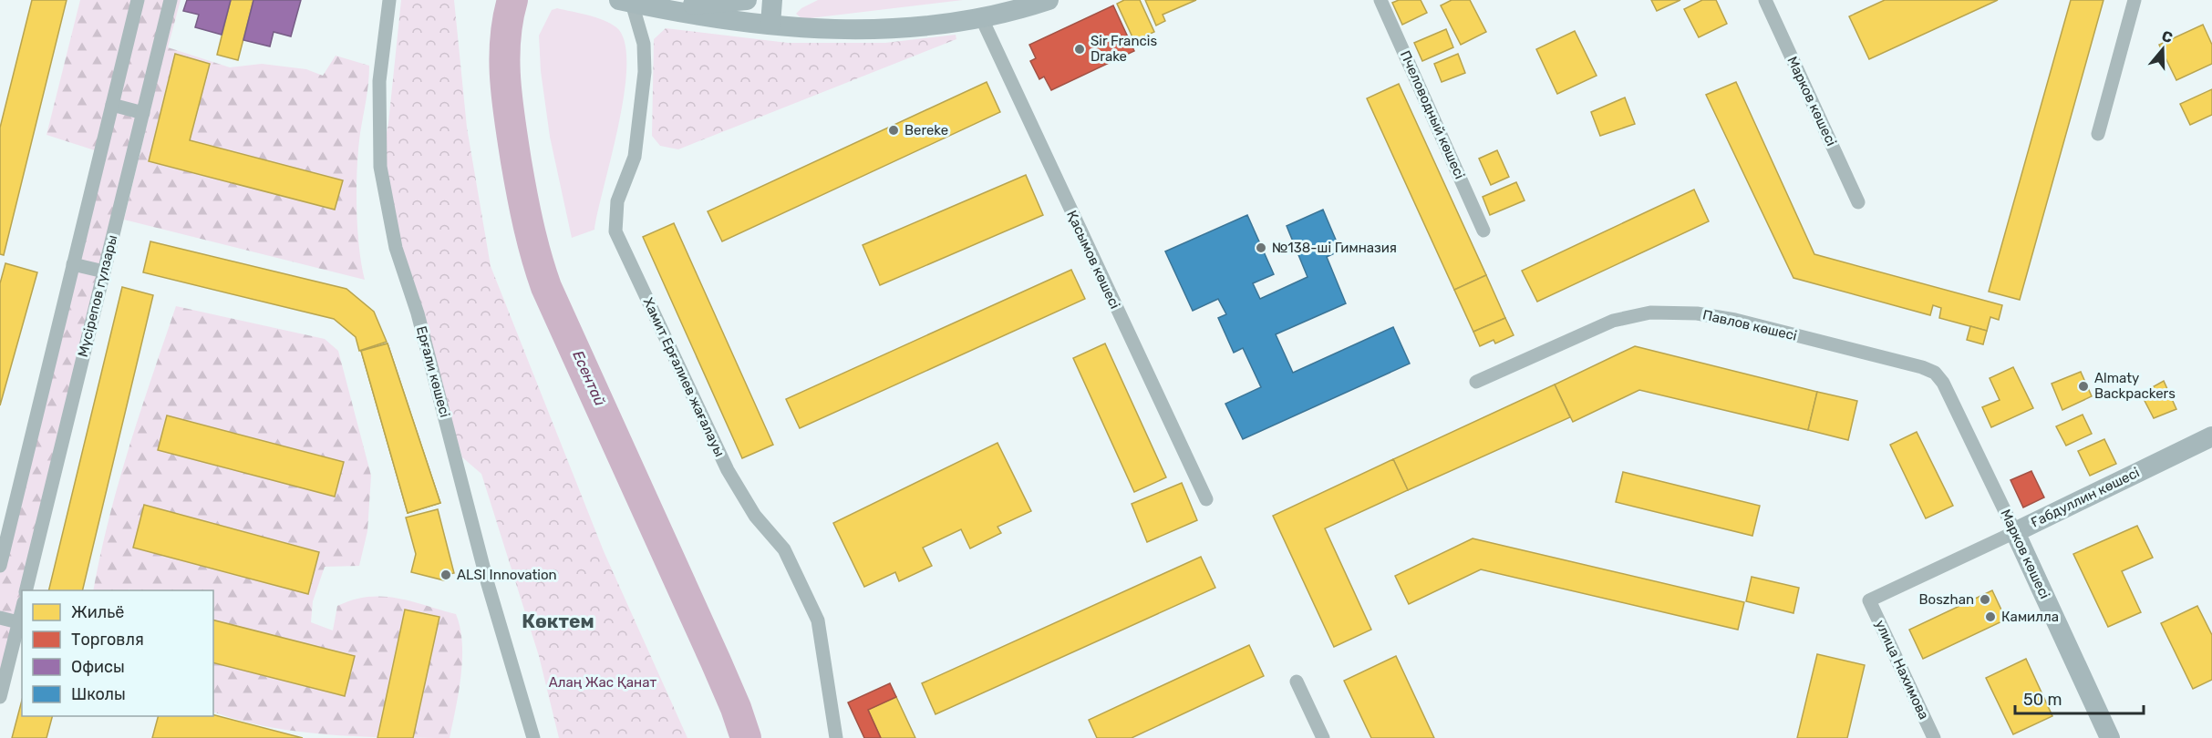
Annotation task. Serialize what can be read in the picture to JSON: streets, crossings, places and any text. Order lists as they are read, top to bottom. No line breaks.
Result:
{"streets":{"street":["Марков көшесі","Пчеловодный көшесі","Қасымов көшесі","Мүсірепов гүлзары","Павлов көшесі","Ерғали көшесі","Хамит Ерғалиев жағалауы","Ғабдуллин көшесі","улица Нахимова"]},"crossings":[["Марков көшесі","Павлов көшесі"],["Марков көшесі","Ғабдуллин көшесі"],["Ғабдуллин көшесі","улица Нахимова"]],"districts":["Көктем"],"water":["Есентай"],"parks":["Алаң Жас Қанат"],"places":["Sir Francis Drake","Bereke","№138-ші Гимназия","Almaty Backpackers","ALSI Innovation","Boszhan","Камилла"],"legend":["Жильё","Торговля","Офисы","Школы"],"scale_bar":"50 m","north":"top"}
